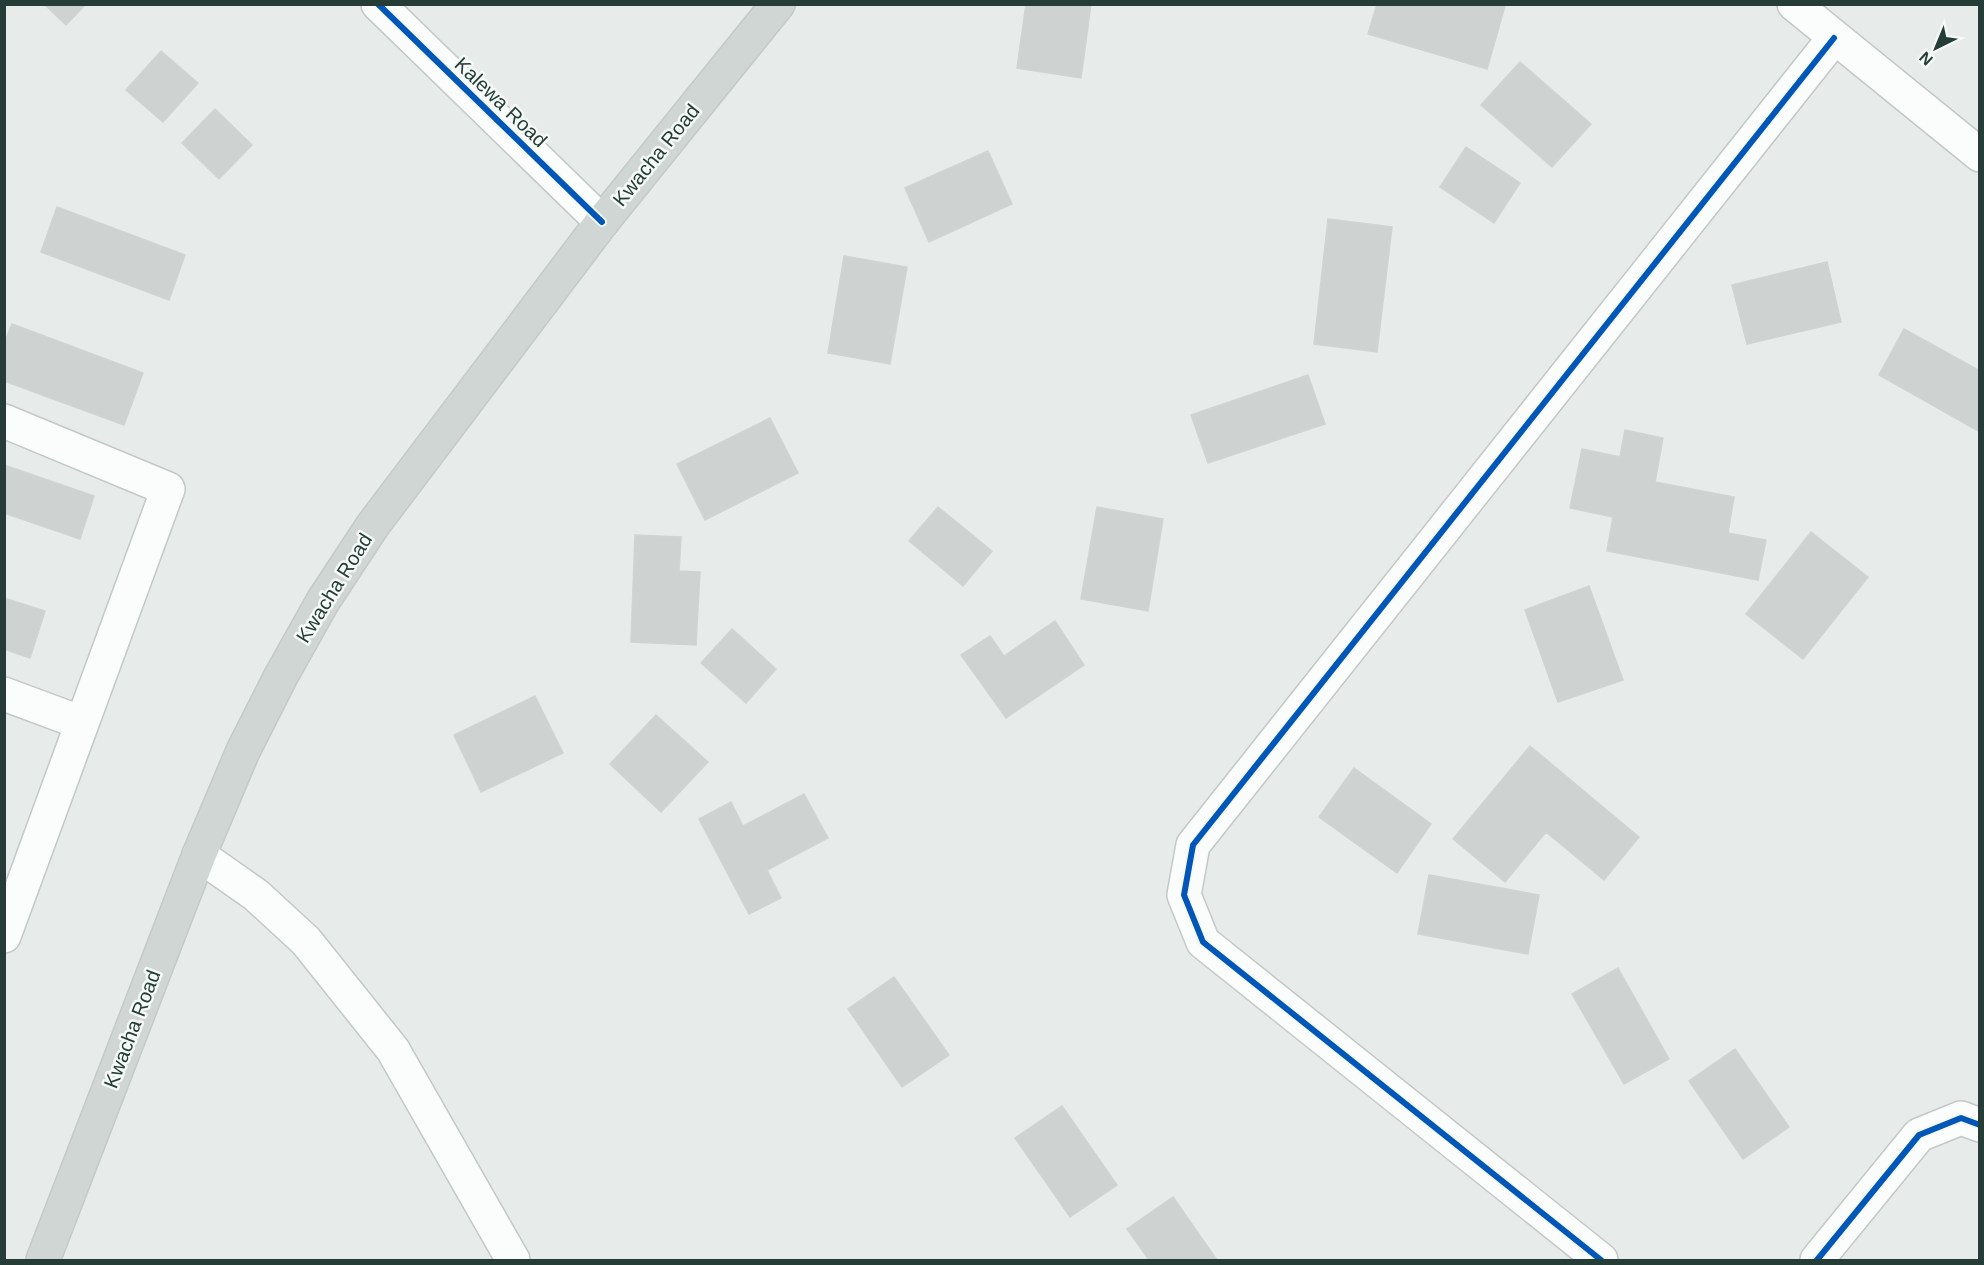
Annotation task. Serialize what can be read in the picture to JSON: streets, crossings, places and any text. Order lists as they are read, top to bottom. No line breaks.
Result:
{"streets":{"main road":["Kwacha Road"],"street":["Kalewa Road"]},"crossings":[["Kalewa Road","Kwacha Road"]],"north":"bottom left"}
